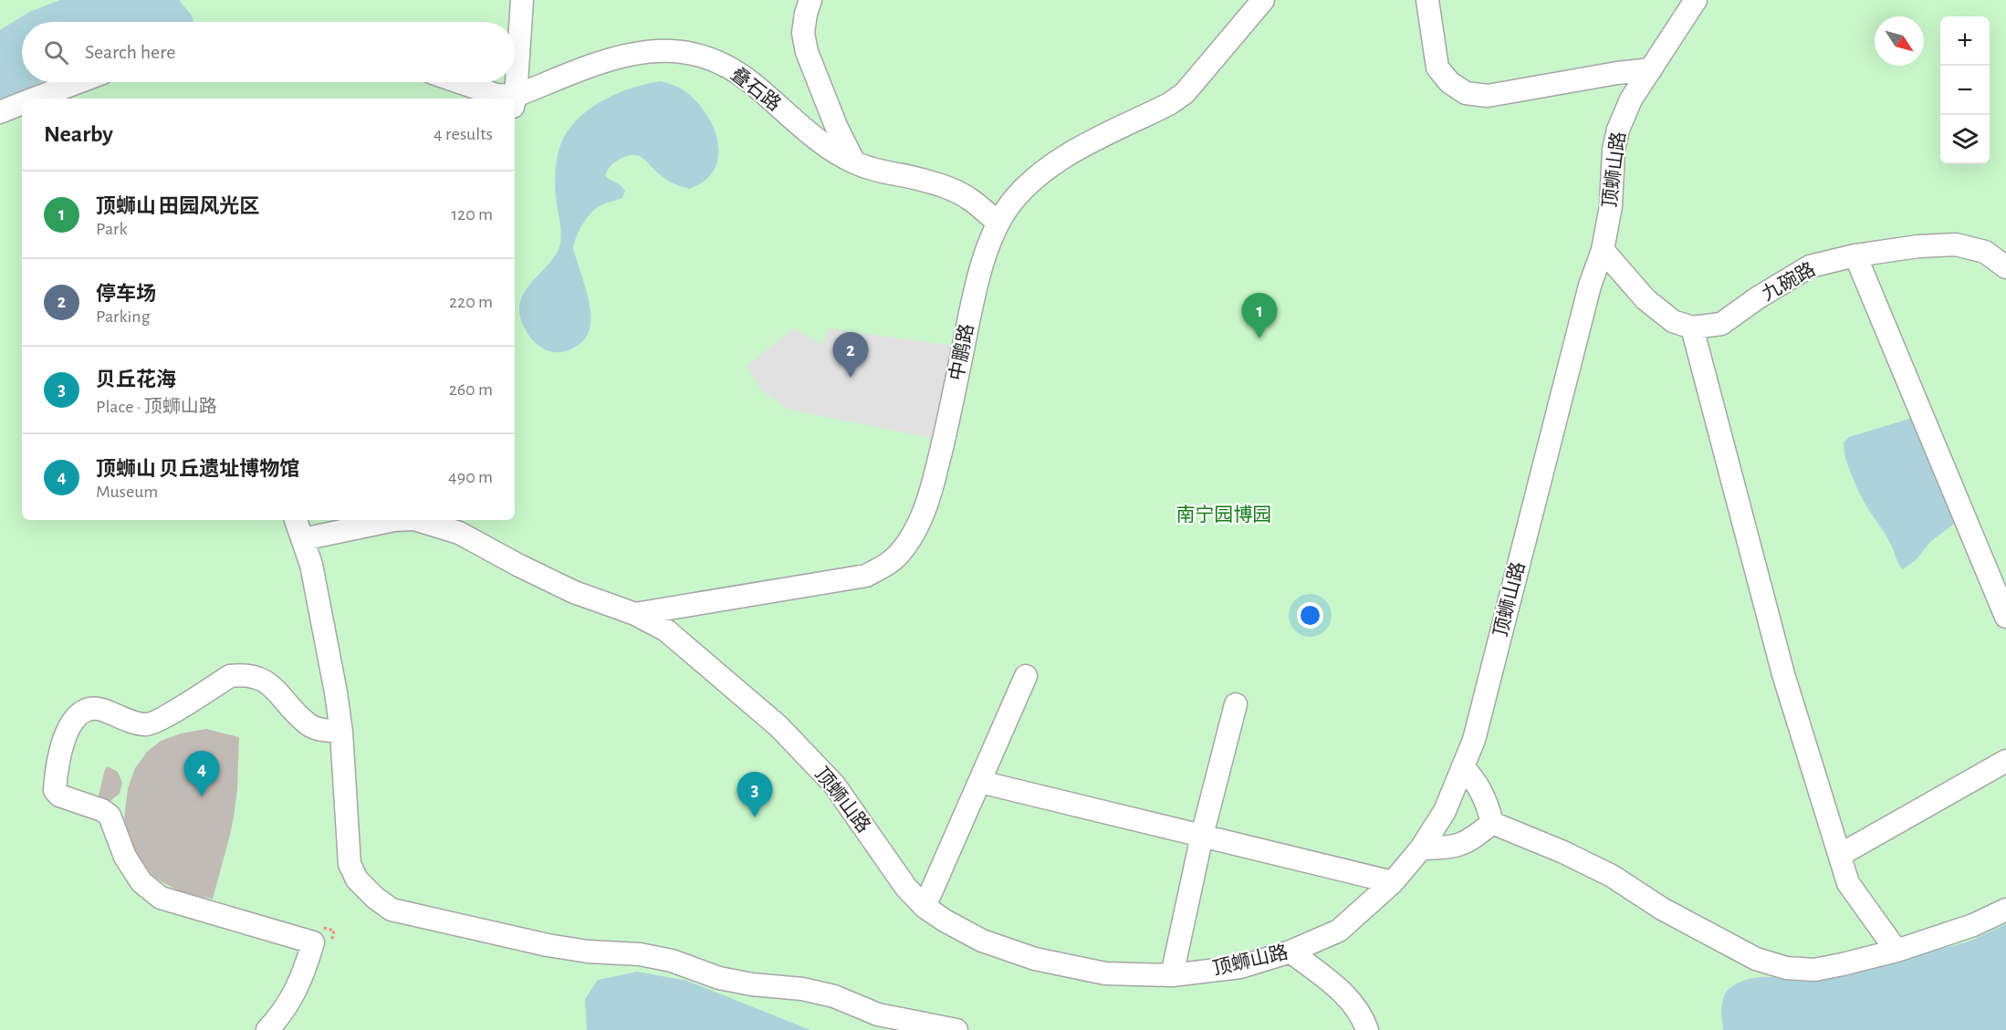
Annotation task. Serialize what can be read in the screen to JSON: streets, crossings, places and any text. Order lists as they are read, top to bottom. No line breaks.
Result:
{"streets":{"street":["叠石路","顶蛳山路","九碗路","中鹏路"]},"crossings":[["叠石路","中鹏路"],["顶蛳山路","中鹏路"]],"parks":["南宁园博园"],"north":"bottom right","page":{"map_buttons":["+","−"],"search":"Search here","heading":["Nearby","4 results"],"list":[{"mark":"1","name":"顶蛳山 田园风光区","note":"Park","value":"120 m"},{"mark":"2","name":"停车场","note":"Parking","value":"220 m"},{"mark":"3","name":"贝丘花海","note":"Place · 顶蛳山路","value":"260 m"},{"mark":"4","name":"顶蛳山 贝丘遗址博物馆","note":"Museum","value":"490 m"}],"pins":["1","2","4","3"]}}
